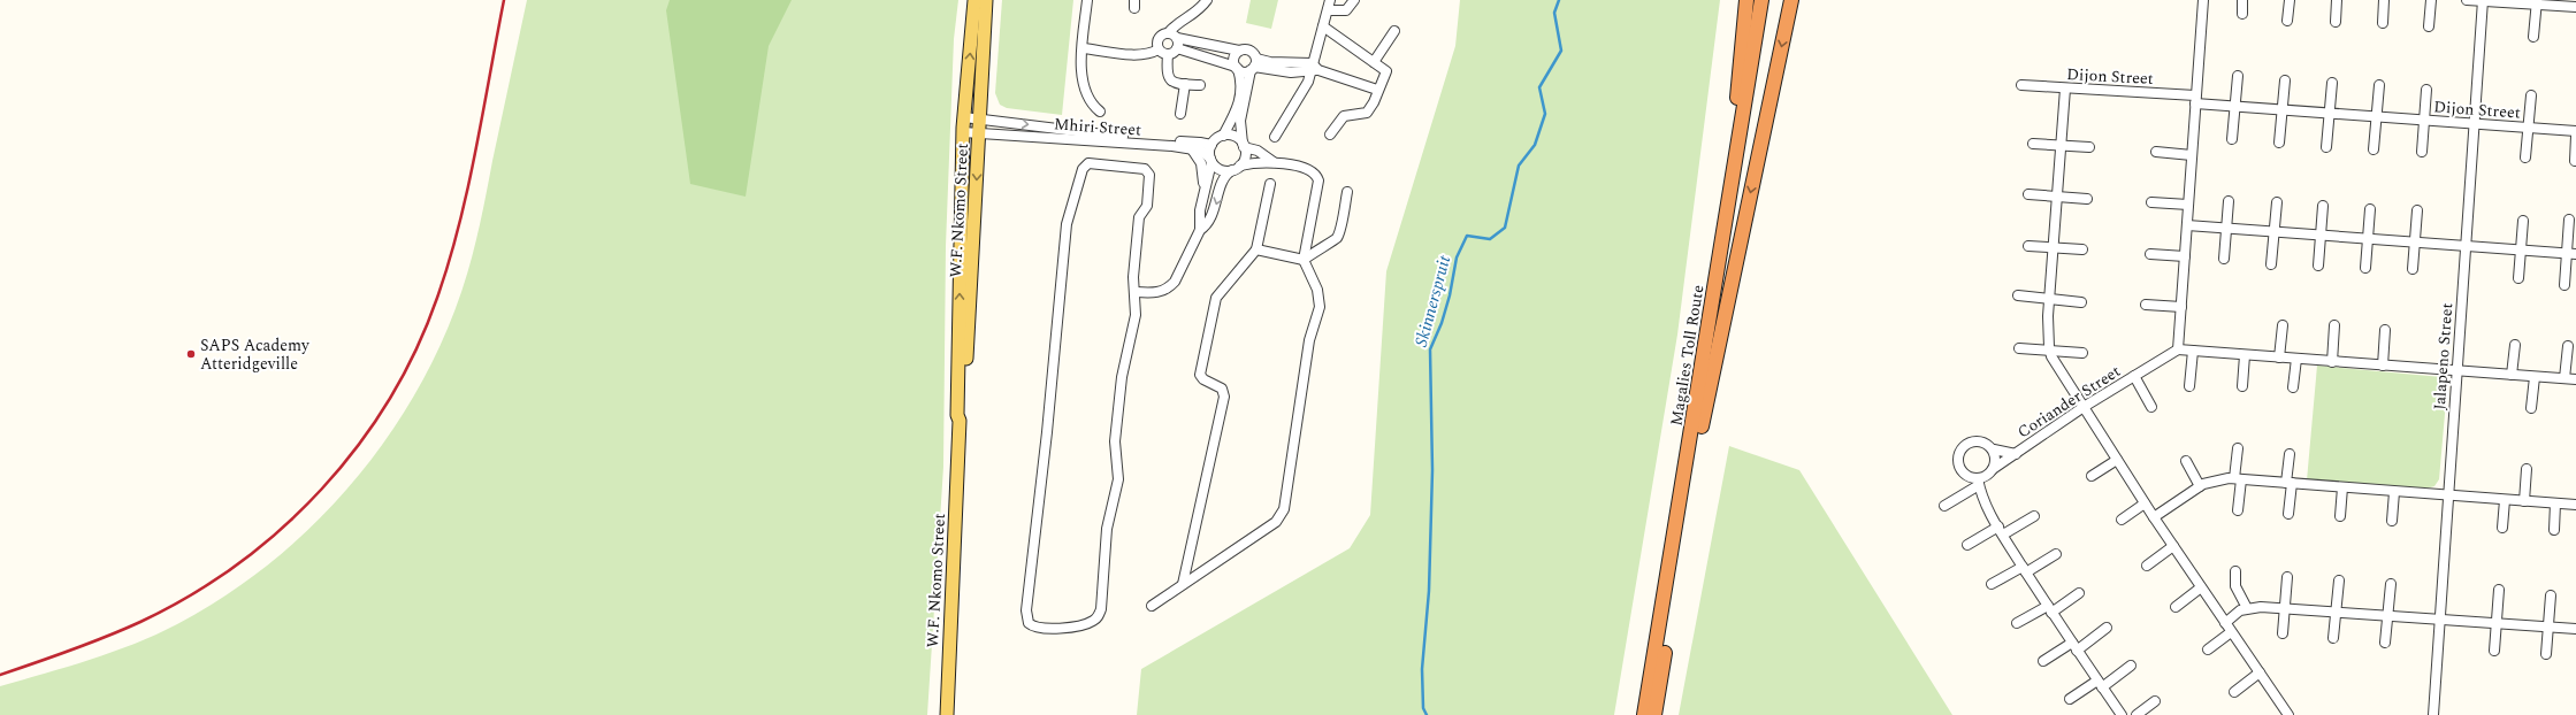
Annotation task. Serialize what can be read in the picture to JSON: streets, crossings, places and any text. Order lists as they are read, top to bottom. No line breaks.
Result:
{"streets":{"highway":["Magalies Toll Route"],"main road":["W.F. Nkomo Street"],"street":["Dijon Street","Mhiri Street","Jalapeno Street","Coriander Street"]},"crossings":[["Dijon Street","Jalapeno Street"],["Mhiri Street","W.F. Nkomo Street"]],"water":["Skinnerspruit"],"places":["SAPS Academy Atteridgeville"]}
